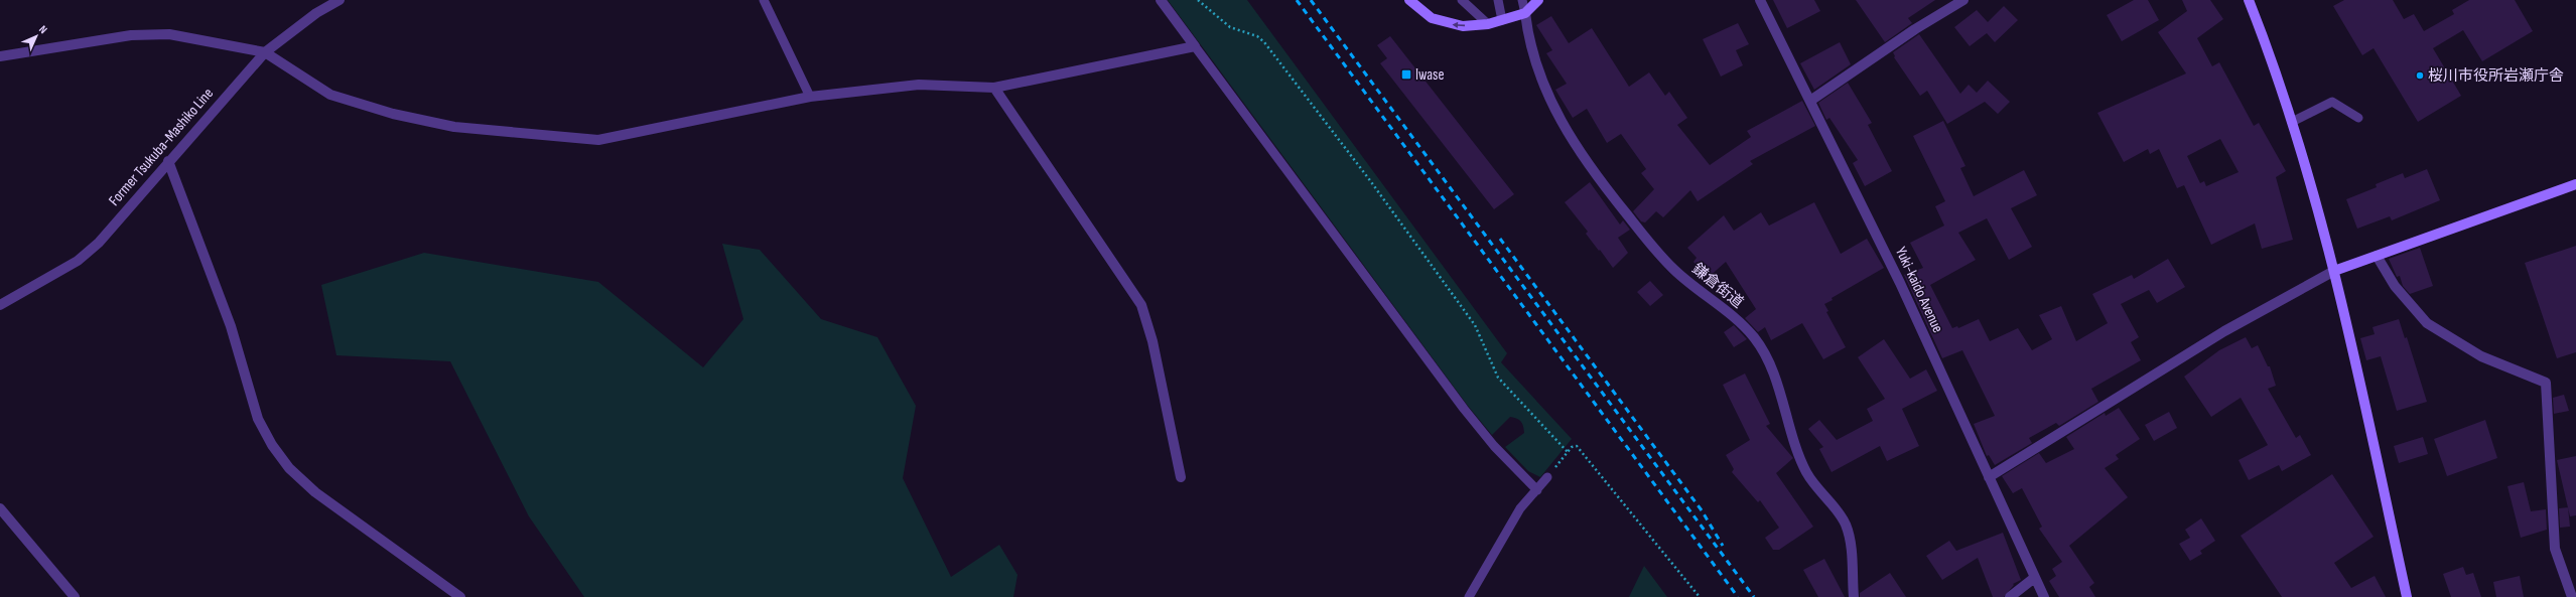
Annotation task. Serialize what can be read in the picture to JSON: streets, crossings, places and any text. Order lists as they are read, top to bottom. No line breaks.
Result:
{"streets":{"street":["Former Tsukuba-Mashiko Line","鎌倉街道","Yuki-kaido Avenue"]},"places":{"transit":["Iwase"],"other":["桜川市役所岩瀬庁舎"]},"north":"top right"}
